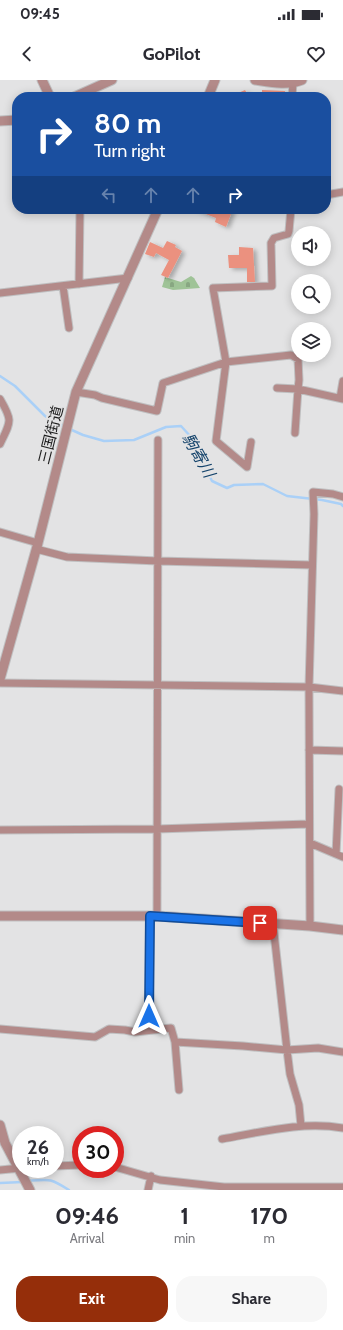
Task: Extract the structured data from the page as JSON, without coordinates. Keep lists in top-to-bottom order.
{
  "streets": {
    "street": ["三国街道"]
  },
  "water": ["駒寄川"],
  "page": {
    "status": "09:45",
    "header": "GoPilot",
    "turn": ["80 m", "Turn right"],
    "speed": "26 km/h",
    "limit": "30",
    "eta": [
      "09:46",
      "Arrival",
      "1",
      "min",
      "170",
      "m"
    ],
    "buttons": ["Exit", "Share"]
  }
}
